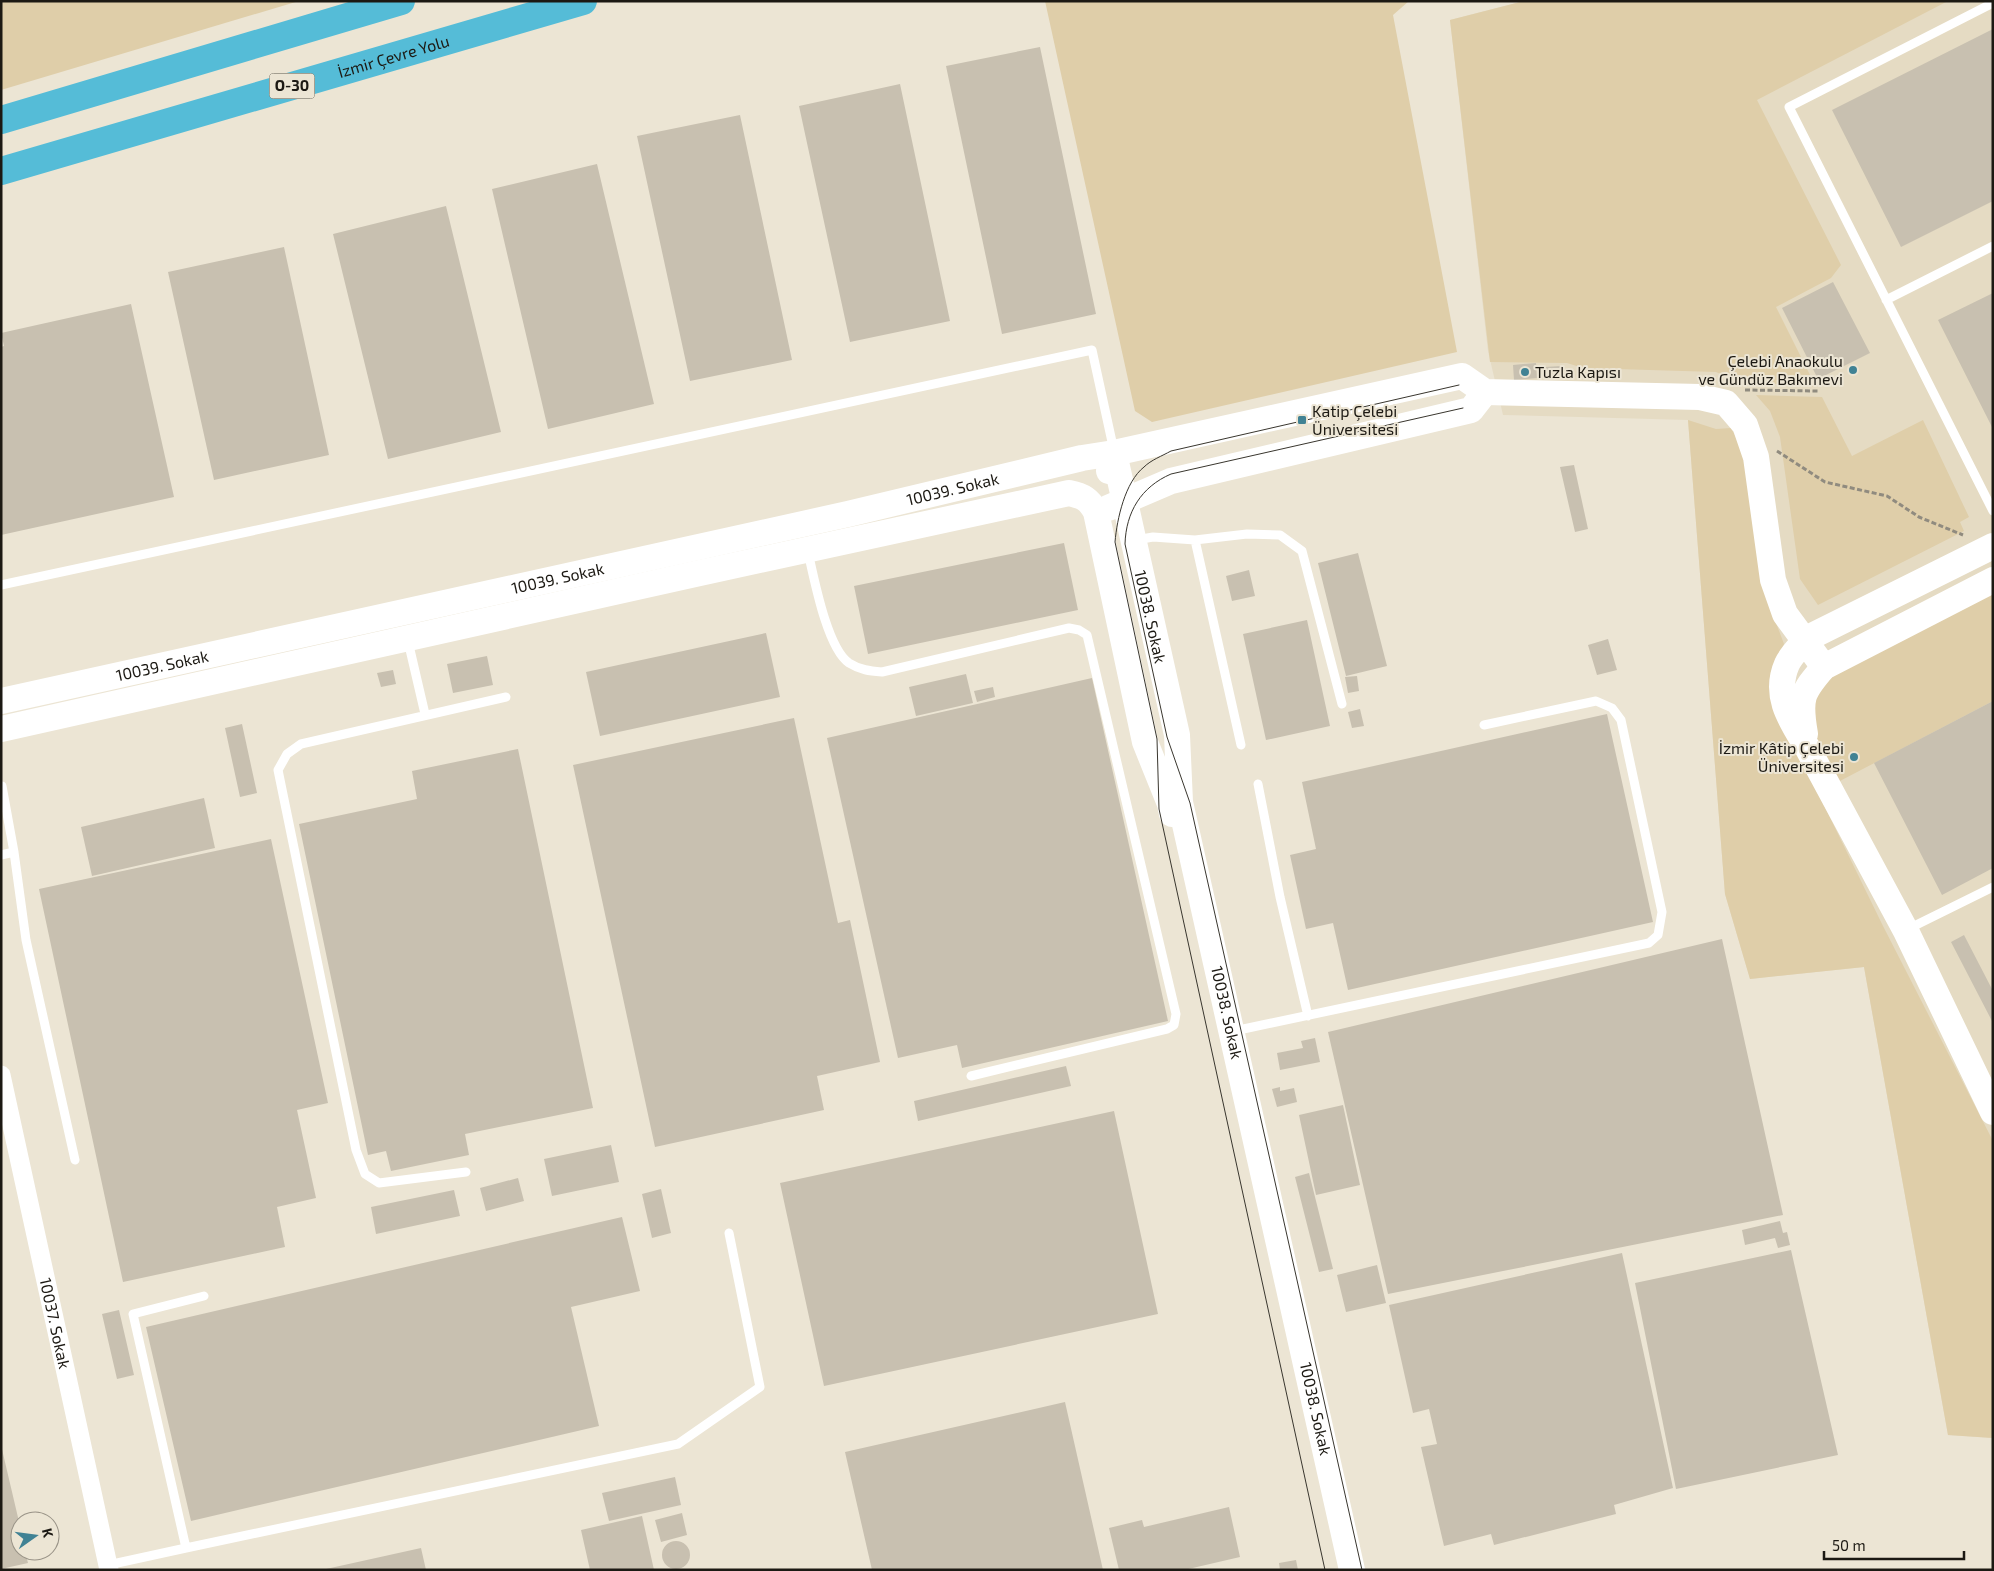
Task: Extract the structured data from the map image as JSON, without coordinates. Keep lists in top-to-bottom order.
{
  "streets": {
    "highway": ["İzmir Çevre Yolu", "O-30"],
    "street": ["10039. Sokak", "10038. Sokak", "10037. Sokak"]
  },
  "crossings": [
    ["10039. Sokak", "10038. Sokak"]
  ],
  "places": {
    "other": ["Çelebi Anaokulu ve Gündüz Bakımevi", "Tuzla Kapısı", "İzmir Kâtip Çelebi Üniversitesi"],
    "transit": ["Katip Çelebi Üniversitesi"]
  },
  "scale_bar": "50 m",
  "north": "right"
}
